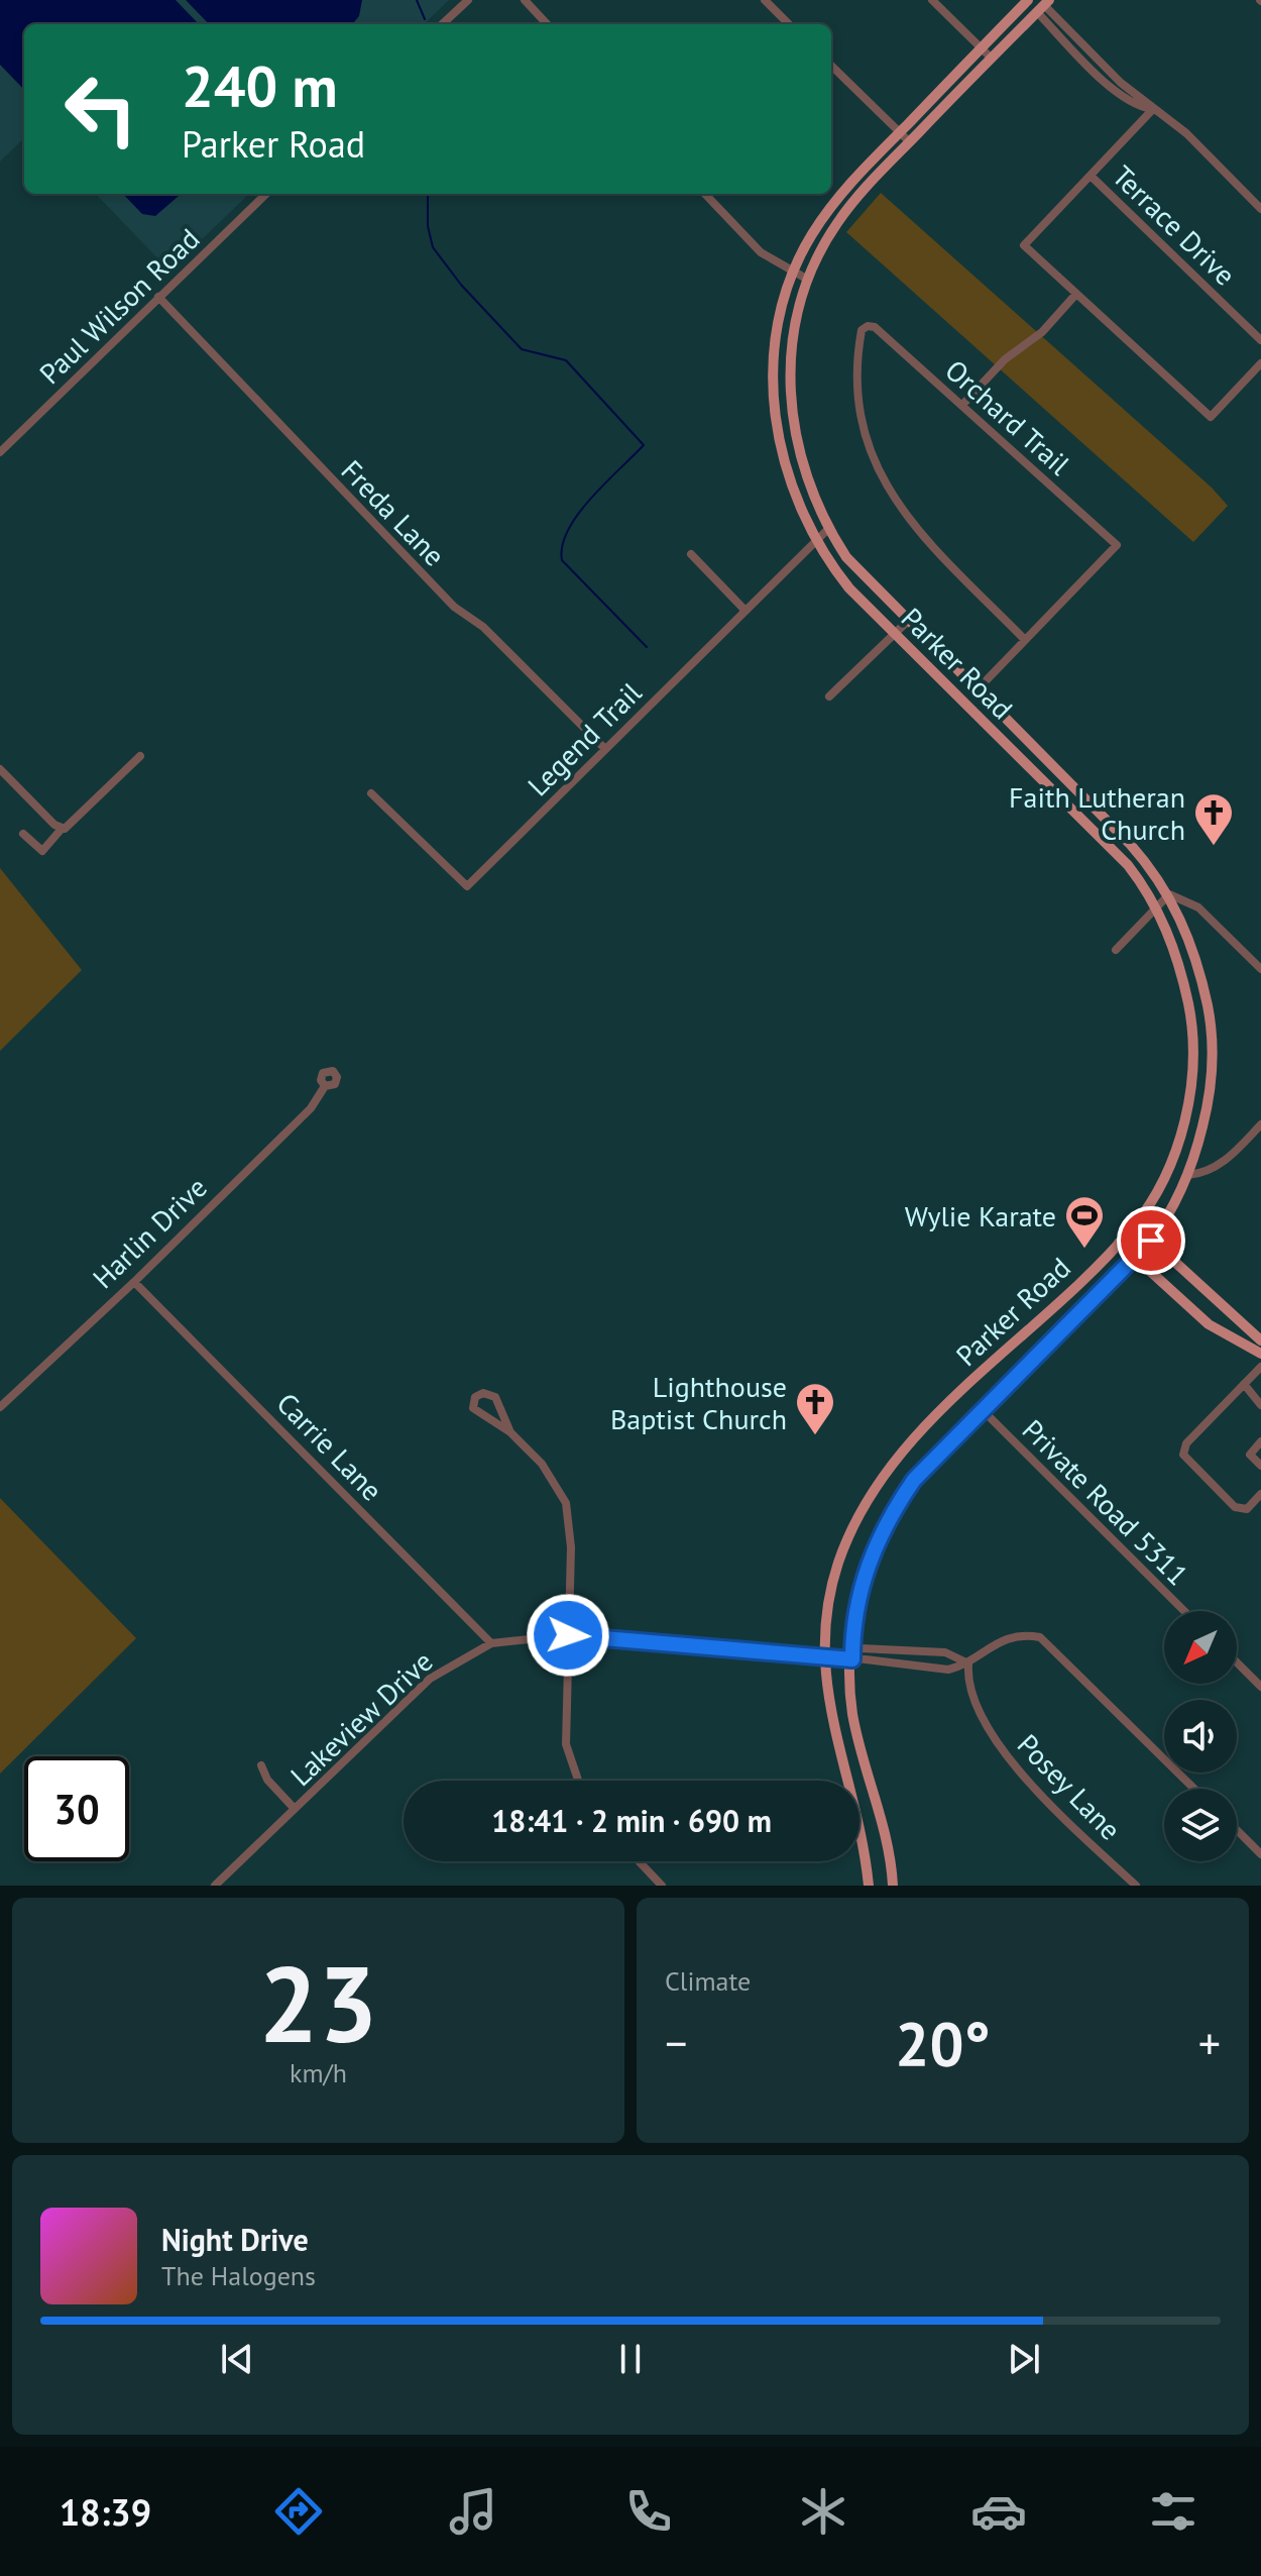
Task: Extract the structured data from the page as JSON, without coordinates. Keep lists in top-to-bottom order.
{
  "streets": {
    "main road": ["Parker Road"],
    "street": [
      "Terrace Drive",
      "Paul Wilson Road",
      "Orchard Trail",
      "Freda Lane",
      "Legend Trail",
      "Harlin Drive",
      "Carrie Lane",
      "Private Road 5311",
      "Lakeview Drive",
      "Posey Lane"
    ]
  },
  "crossings": [
    ["Paul Wilson Road", "Freda Lane"],
    ["Freda Lane", "Legend Trail"],
    ["Parker Road", "Legend Trail"],
    ["Parker Road", "Private Road 5311"],
    ["Parker Road", "Lakeview Drive"],
    ["Harlin Drive", "Carrie Lane"],
    ["Carrie Lane", "Lakeview Drive"],
    ["Lakeview Drive", "Posey Lane"]
  ],
  "places": {
    "church": ["Faith Lutheran Church", "Lighthouse Baptist Church"],
    "sports": ["Wylie Karate"]
  },
  "north": "bottom left",
  "page": {
    "turn": ["240 m", "Parker Road"],
    "limit": "30",
    "trip": "18:41 · 2 min · 690 m",
    "tile": [
      ["23", "km/h"],
      "Climate"
    ],
    "heat": ["−", "20°", "+"],
    "song": ["Night Drive", "The Halogens"],
    "tabs": "18:39"
  }
}
